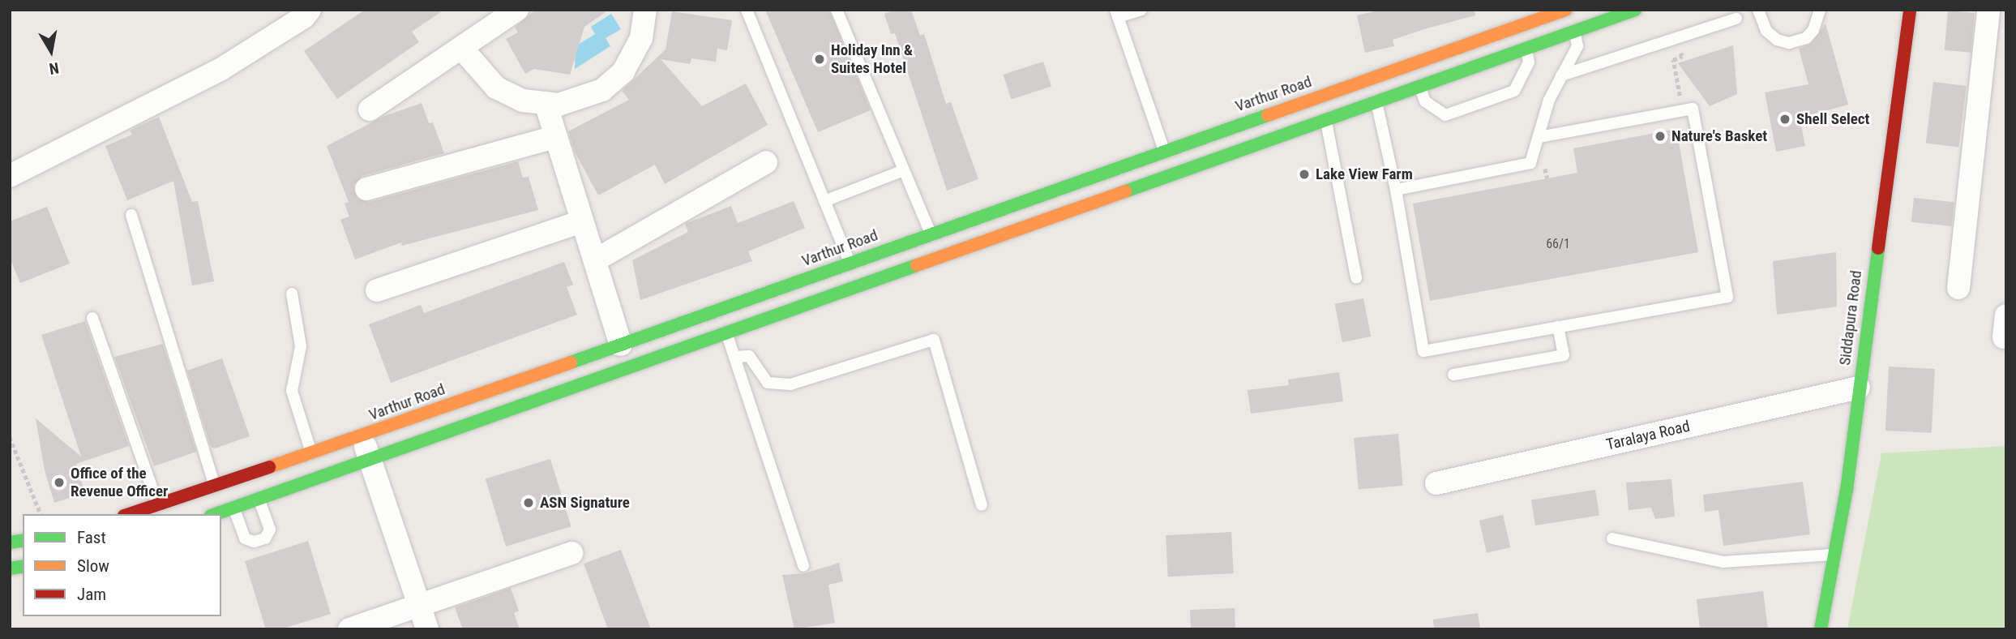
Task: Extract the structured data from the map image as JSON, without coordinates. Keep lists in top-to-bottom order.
{
  "streets": {
    "main road": ["Varthur Road", "Siddapura Road"],
    "street": ["Taralaya Road"]
  },
  "crossings": [
    ["Siddapura Road", "Taralaya Road"]
  ],
  "places": [
    "Holiday Inn & Suites Hotel",
    "Shell Select",
    "Nature's Basket",
    "Lake View Farm",
    "Office of the Revenue Officer",
    "ASN Signature"
  ],
  "house_numbers": ["66/1"],
  "legend": ["Fast", "Slow", "Jam"],
  "north": "bottom"
}
